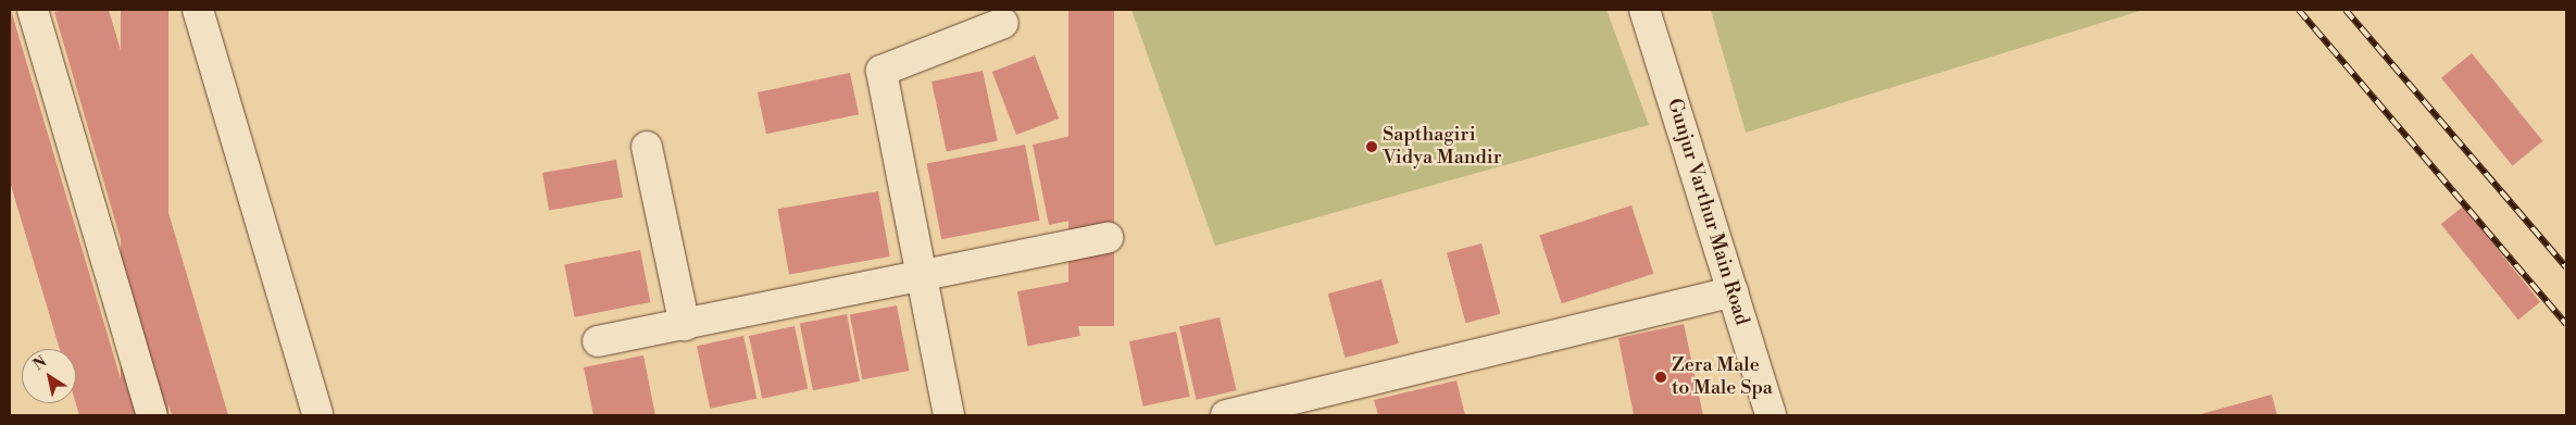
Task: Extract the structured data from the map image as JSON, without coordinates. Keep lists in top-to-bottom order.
{
  "streets": {
    "street": ["Gunjur Varthur Main Road"]
  },
  "places": ["Sapthagiri Vidya Mandir", "Zera Male to Male Spa"],
  "north": "top left"
}
